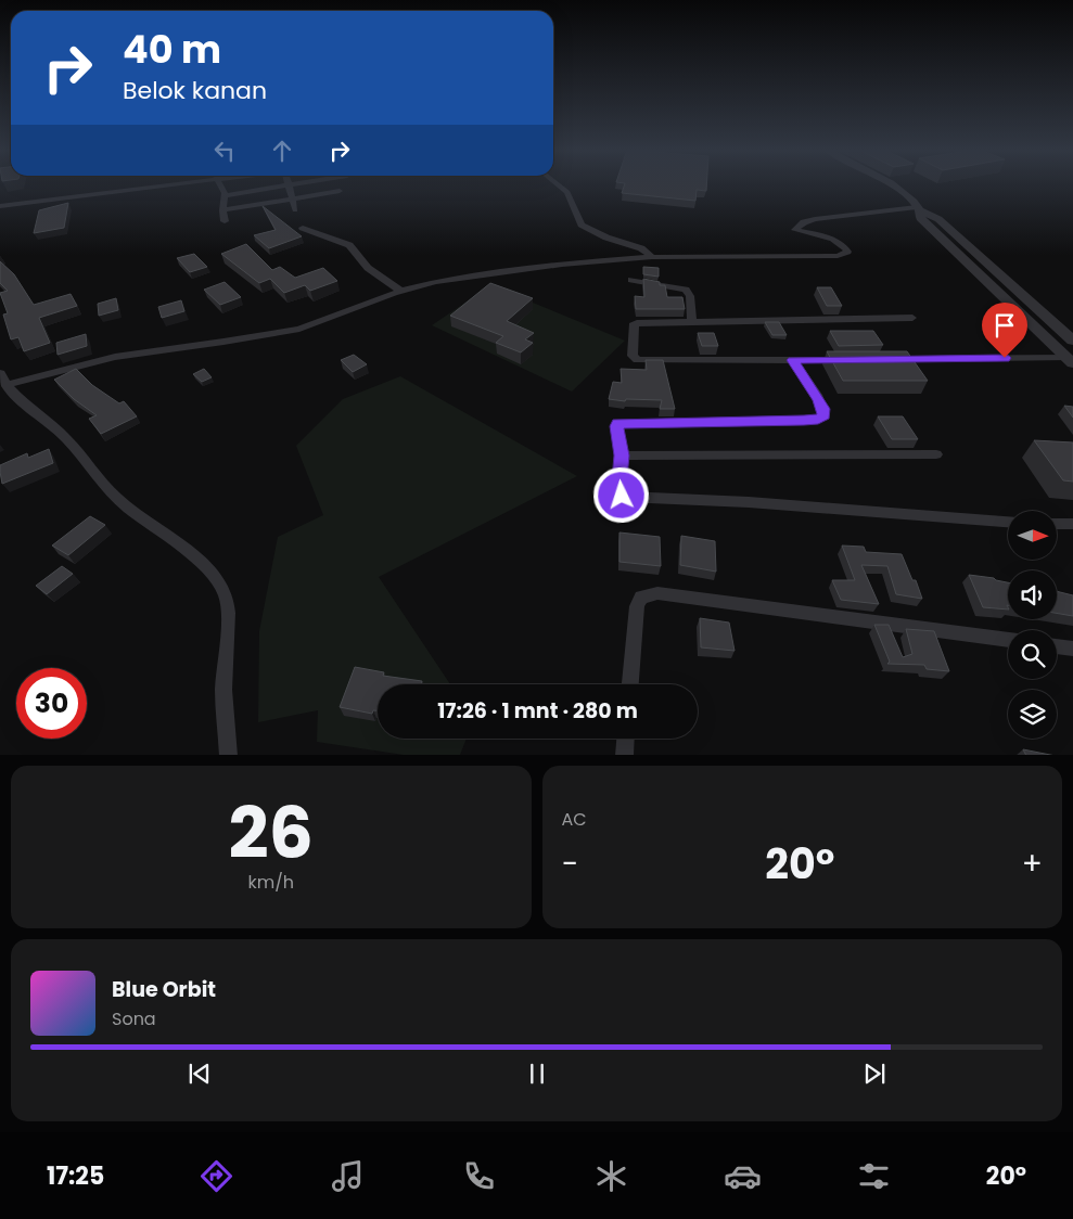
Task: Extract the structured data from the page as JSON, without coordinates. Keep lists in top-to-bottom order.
{
  "north": "right",
  "page": {
    "turn": ["40 m", "Belok kanan"],
    "limit": "30",
    "trip": "17:26 · 1 mnt · 280 m",
    "tile": [
      ["26", "km/h"],
      "AC"
    ],
    "heat": ["−", "20°", "+"],
    "song": ["Blue Orbit", "Sona"],
    "tabs": ["17:25", "20°"]
  }
}
